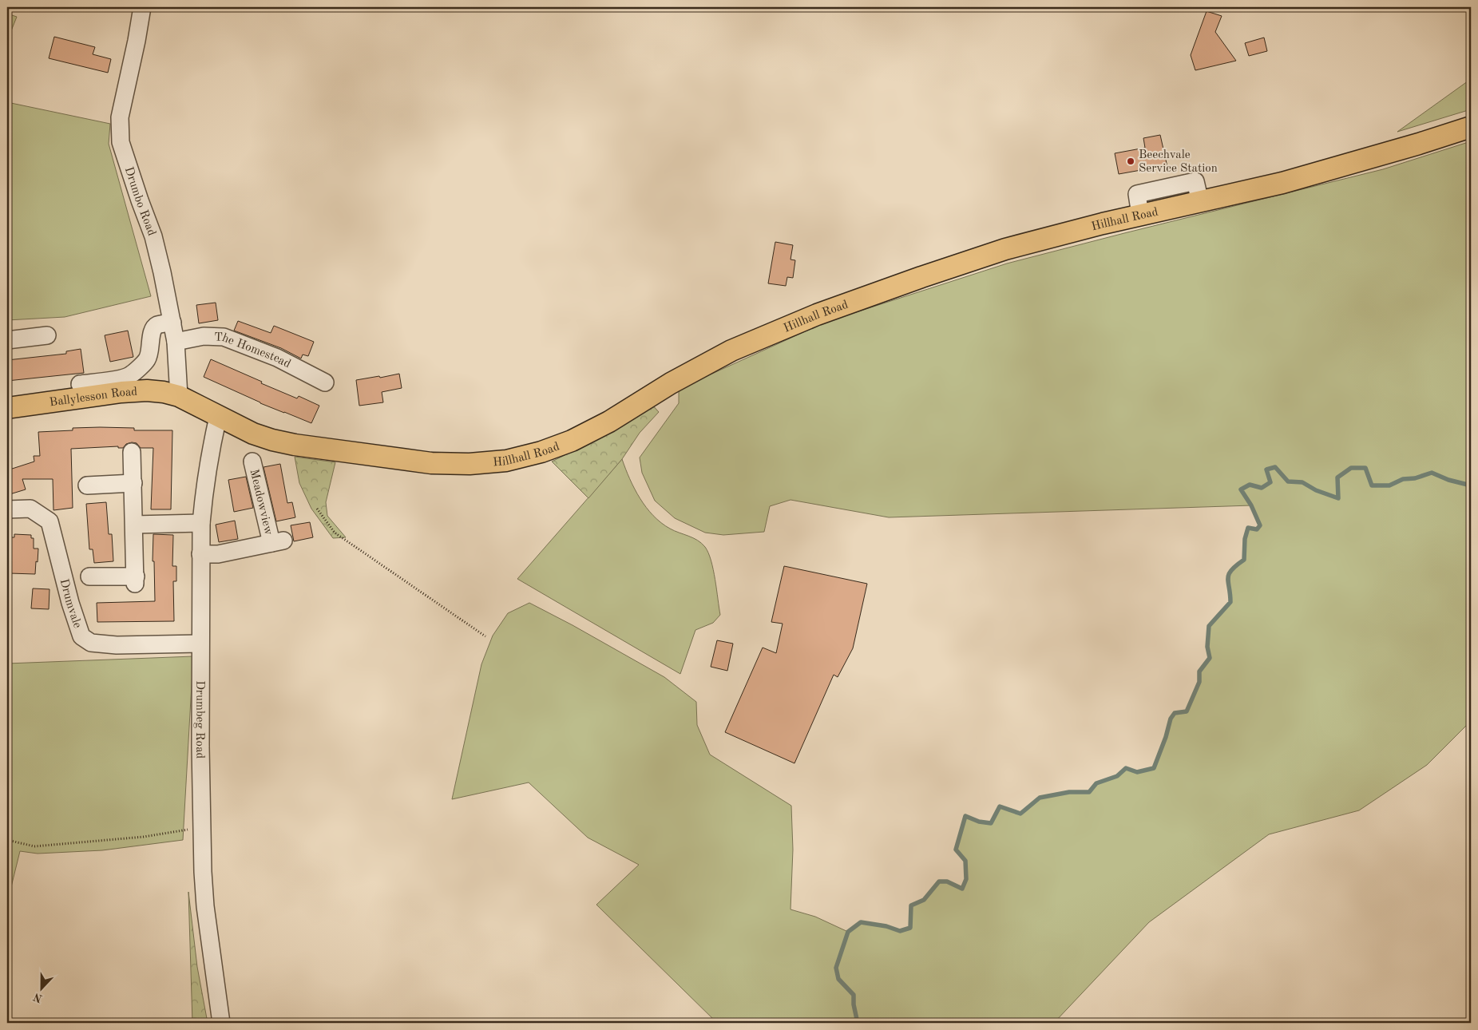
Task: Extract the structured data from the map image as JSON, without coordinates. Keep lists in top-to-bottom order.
{
  "streets": {
    "main road": ["Hillhall Road", "Ballylesson Road"],
    "street": [
      "Drumbo Road",
      "The Homestead",
      "Meadowview",
      "Drumvale",
      "Drumbeg Road"
    ]
  },
  "crossings": [
    ["Drumbo Road", "Hillhall Road"],
    ["Drumbo Road", "The Homestead"],
    ["Drumbo Road", "Ballylesson Road"],
    ["Hillhall Road", "Ballylesson Road"],
    ["Hillhall Road", "Drumbeg Road"],
    ["Meadowview", "Drumbeg Road"],
    ["Drumvale", "Drumbeg Road"]
  ],
  "places": ["Beechvale Service Station"],
  "north": "bottom"
}
